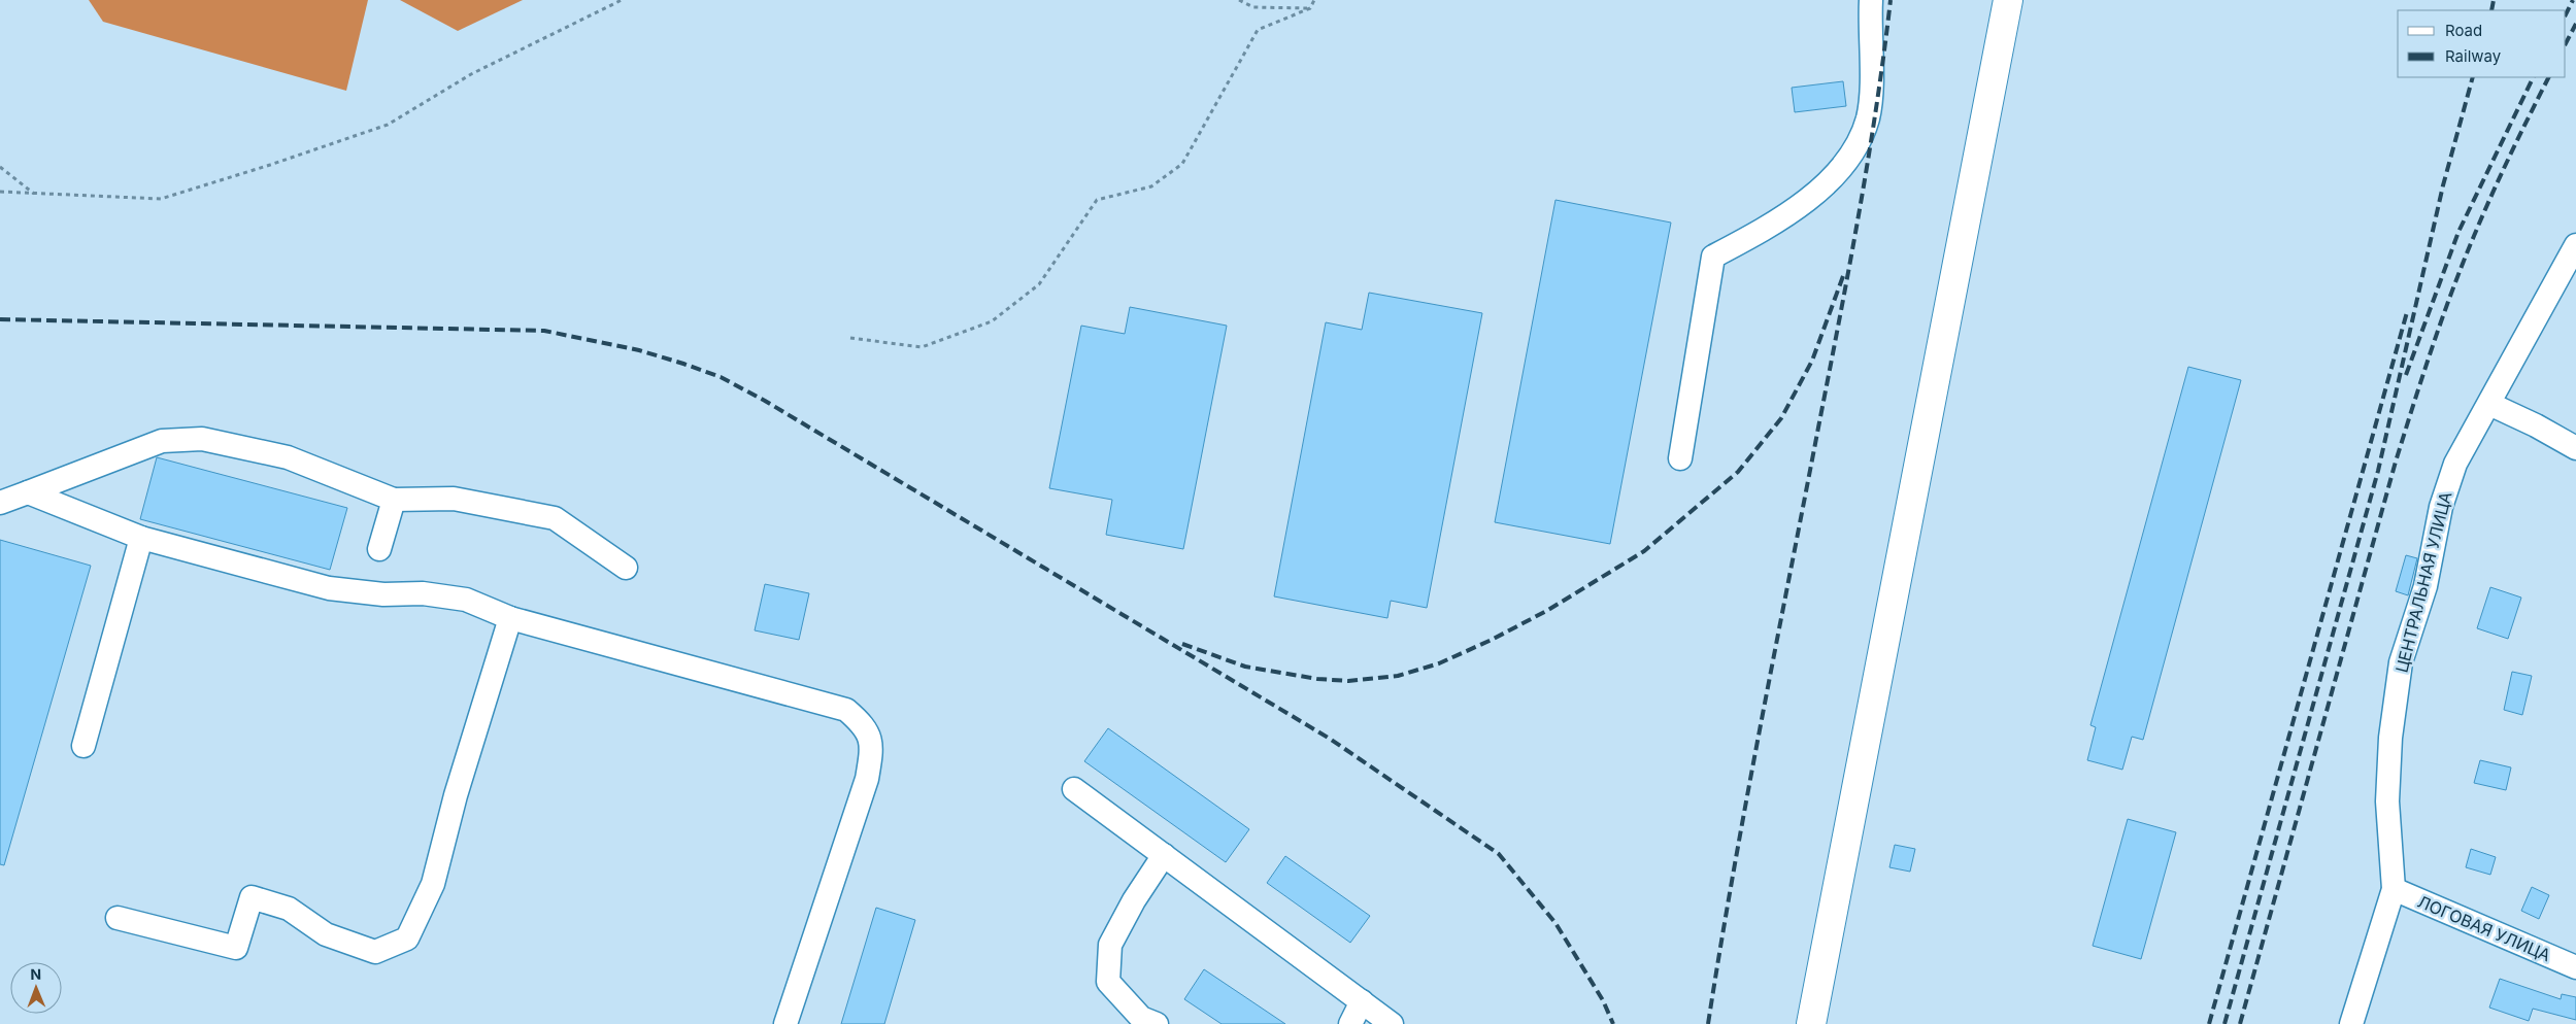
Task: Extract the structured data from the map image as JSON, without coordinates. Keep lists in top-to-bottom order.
{
  "streets": {
    "street": ["ЦЕНТРАЛЬНАЯ УЛИЦА", "ЛОГОВАЯ УЛИЦА"]
  },
  "crossings": [
    ["ЦЕНТРАЛЬНАЯ УЛИЦА", "ЛОГОВАЯ УЛИЦА"]
  ],
  "legend": ["Road", "Railway"],
  "north": "top"
}
